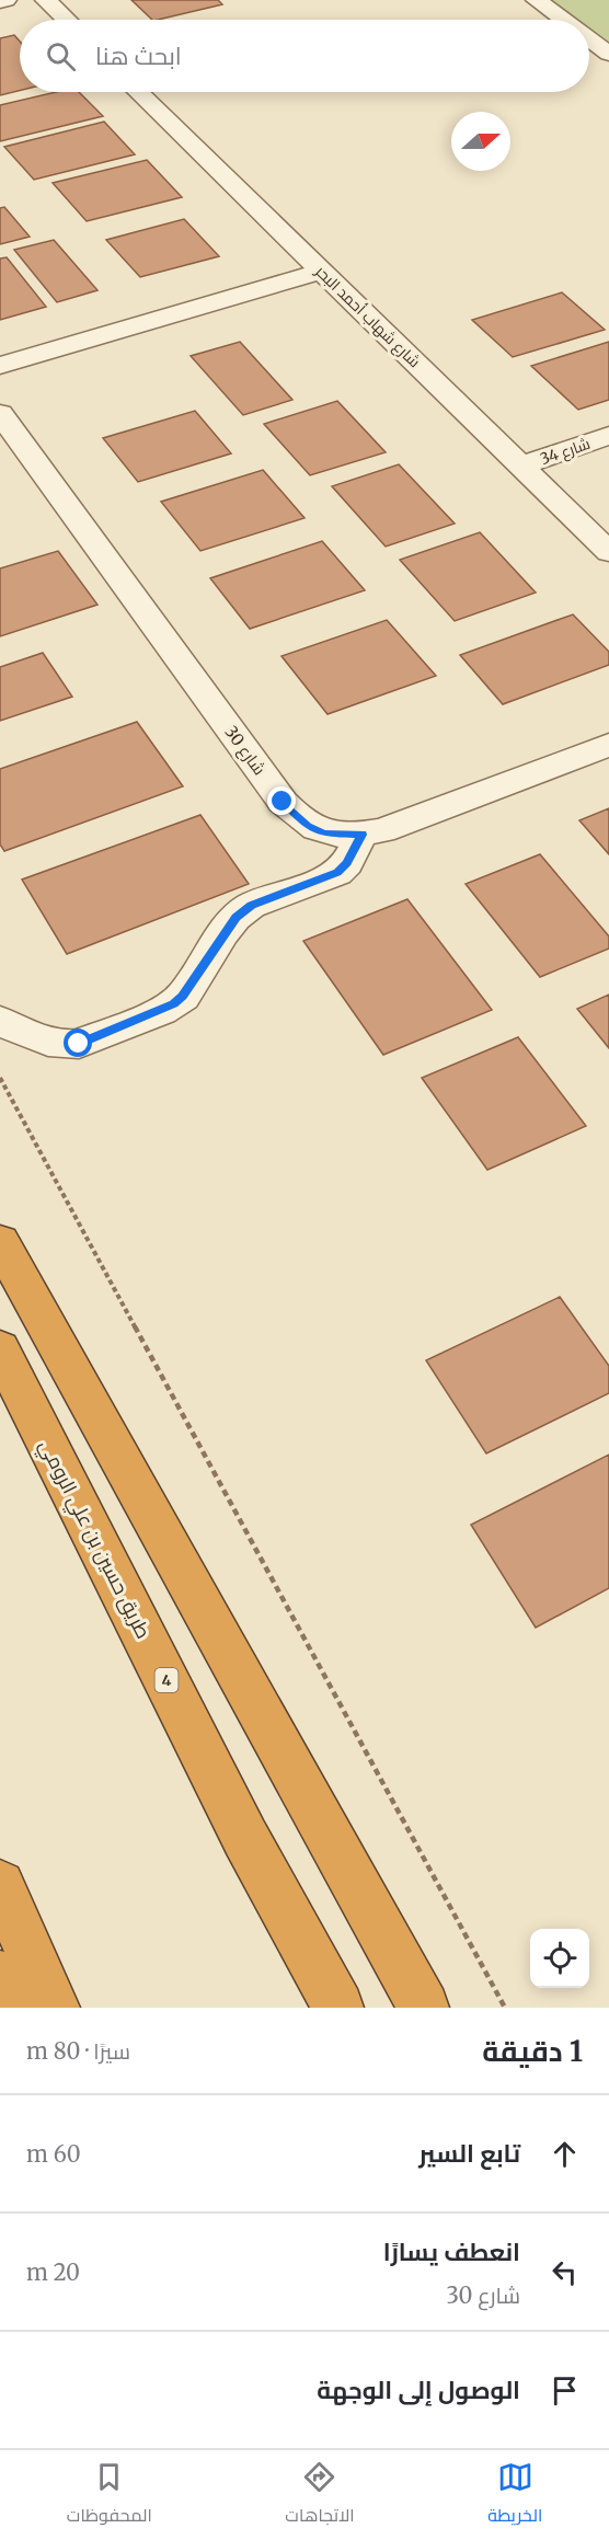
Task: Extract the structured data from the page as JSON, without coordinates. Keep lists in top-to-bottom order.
{
  "streets": {
    "highway": ["طريق حسين بن علي الرومي", "4"],
    "street": ["شارع شهاب أحمد البحر", "شارع 34", "شارع 30"]
  },
  "crossings": [
    ["شارع شهاب أحمد البحر", "شارع 34"]
  ],
  "north": "right",
  "page": {
    "search": "ابحث هنا",
    "heading": ["1 دقيقة", "سيرًا · 80 m"],
    "list": [
      ["تابع السير", "60 m"],
      ["انعطف يسارًا", "شارع 30", "20 m"],
      "الوصول إلى الوجهة"
    ],
    "nav": ["الخريطة", "الاتجاهات", "المحفوظات"]
  }
}
